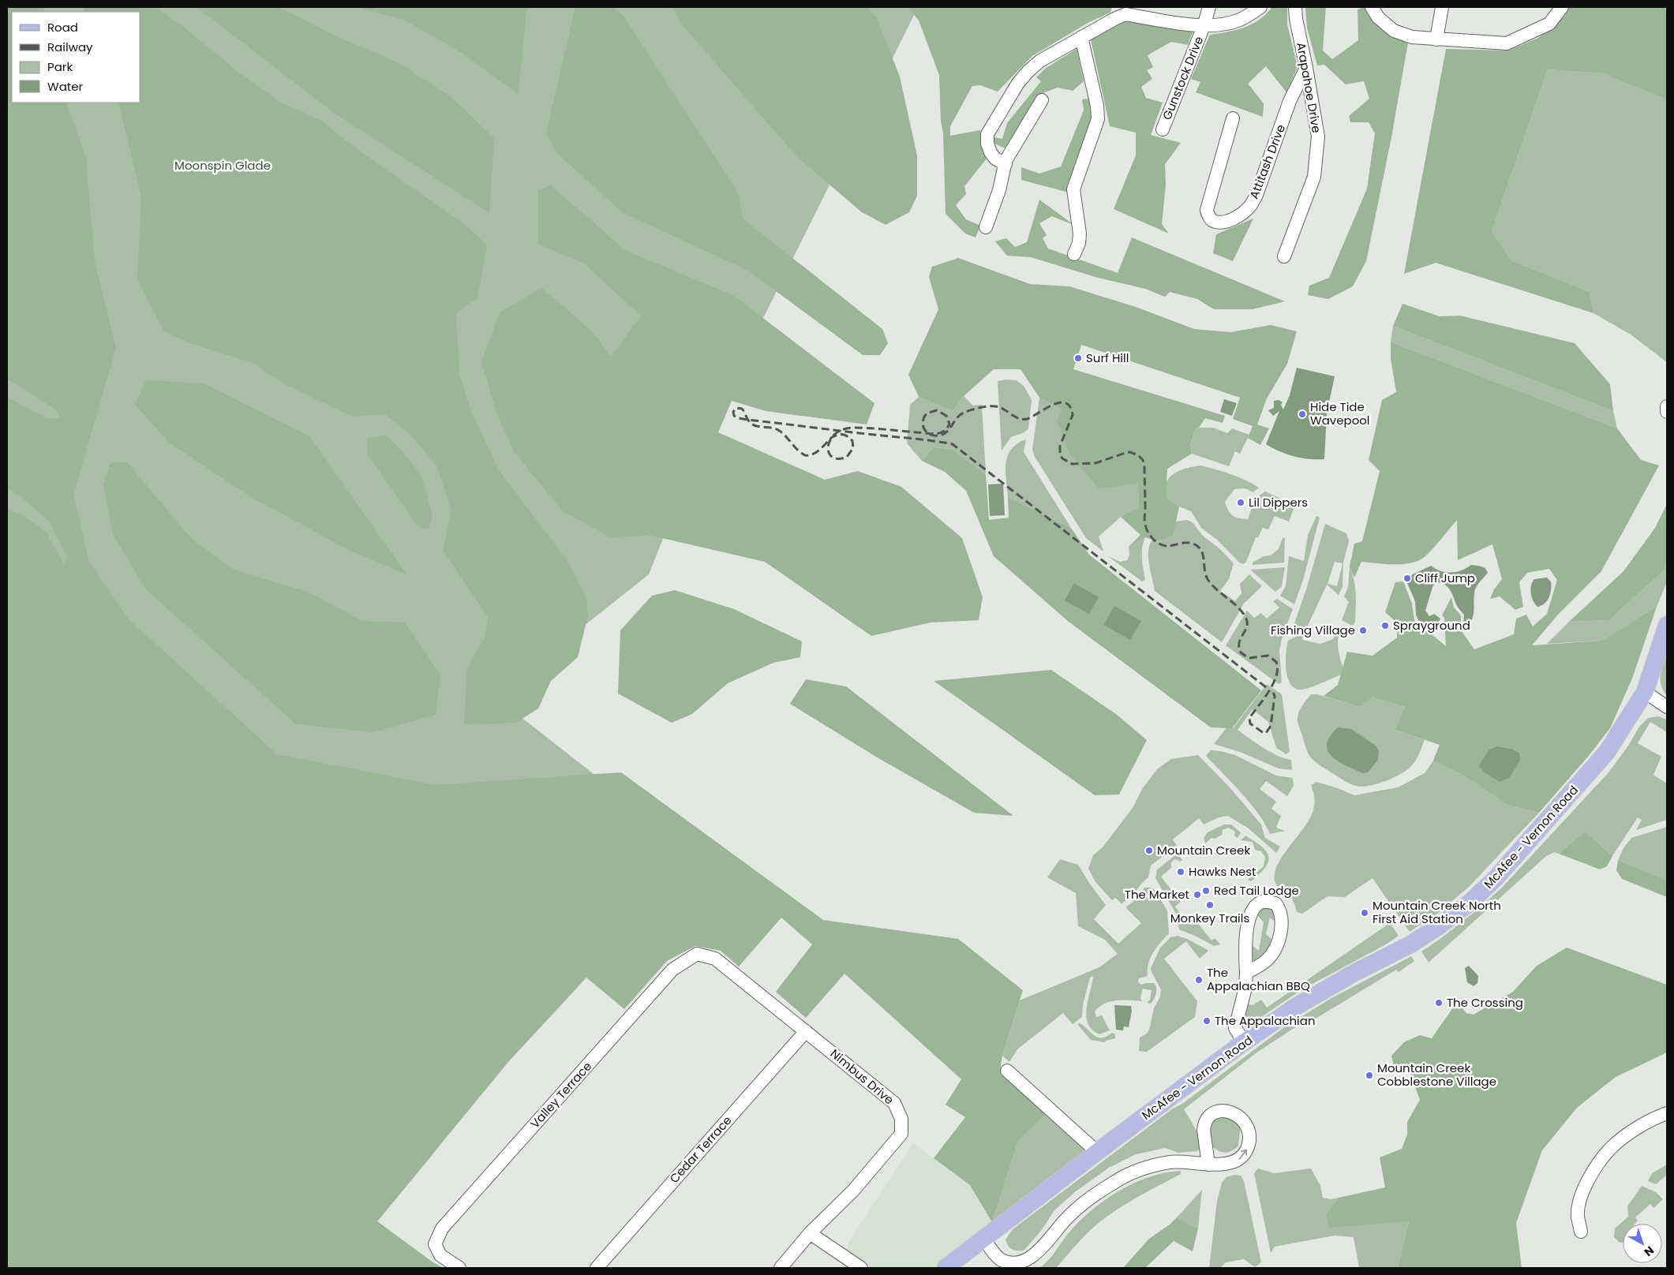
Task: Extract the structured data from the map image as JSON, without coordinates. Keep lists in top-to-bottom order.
{
  "streets": {
    "main road": ["McAfee - Vernon Road"],
    "street": [
      "Gunstock Drive",
      "Arapahoe Drive",
      "Attitash Drive",
      "Nimbus Drive",
      "Valley Terrace",
      "Cedar Terrace"
    ]
  },
  "crossings": [
    ["Arapahoe Drive", "Attitash Drive"],
    ["Nimbus Drive", "Valley Terrace"],
    ["Nimbus Drive", "Cedar Terrace"]
  ],
  "parks": ["Moonspin Glade"],
  "places": [
    "Surf Hill",
    "Hide Tide Wavepool",
    "Lil Dippers",
    "Cliff Jump",
    "Sprayground",
    "Fishing Village",
    "Mountain Creek",
    "Hawks Nest",
    "Red Tail Lodge",
    "The Market",
    "Monkey Trails",
    "Mountain Creek North First Aid Station",
    "The Appalachian BBQ",
    "The Crossing",
    "The Appalachian",
    "Mountain Creek Cobblestone Village"
  ],
  "legend": [
    "Road",
    "Railway",
    "Park",
    "Water"
  ],
  "north": "bottom right"
}
